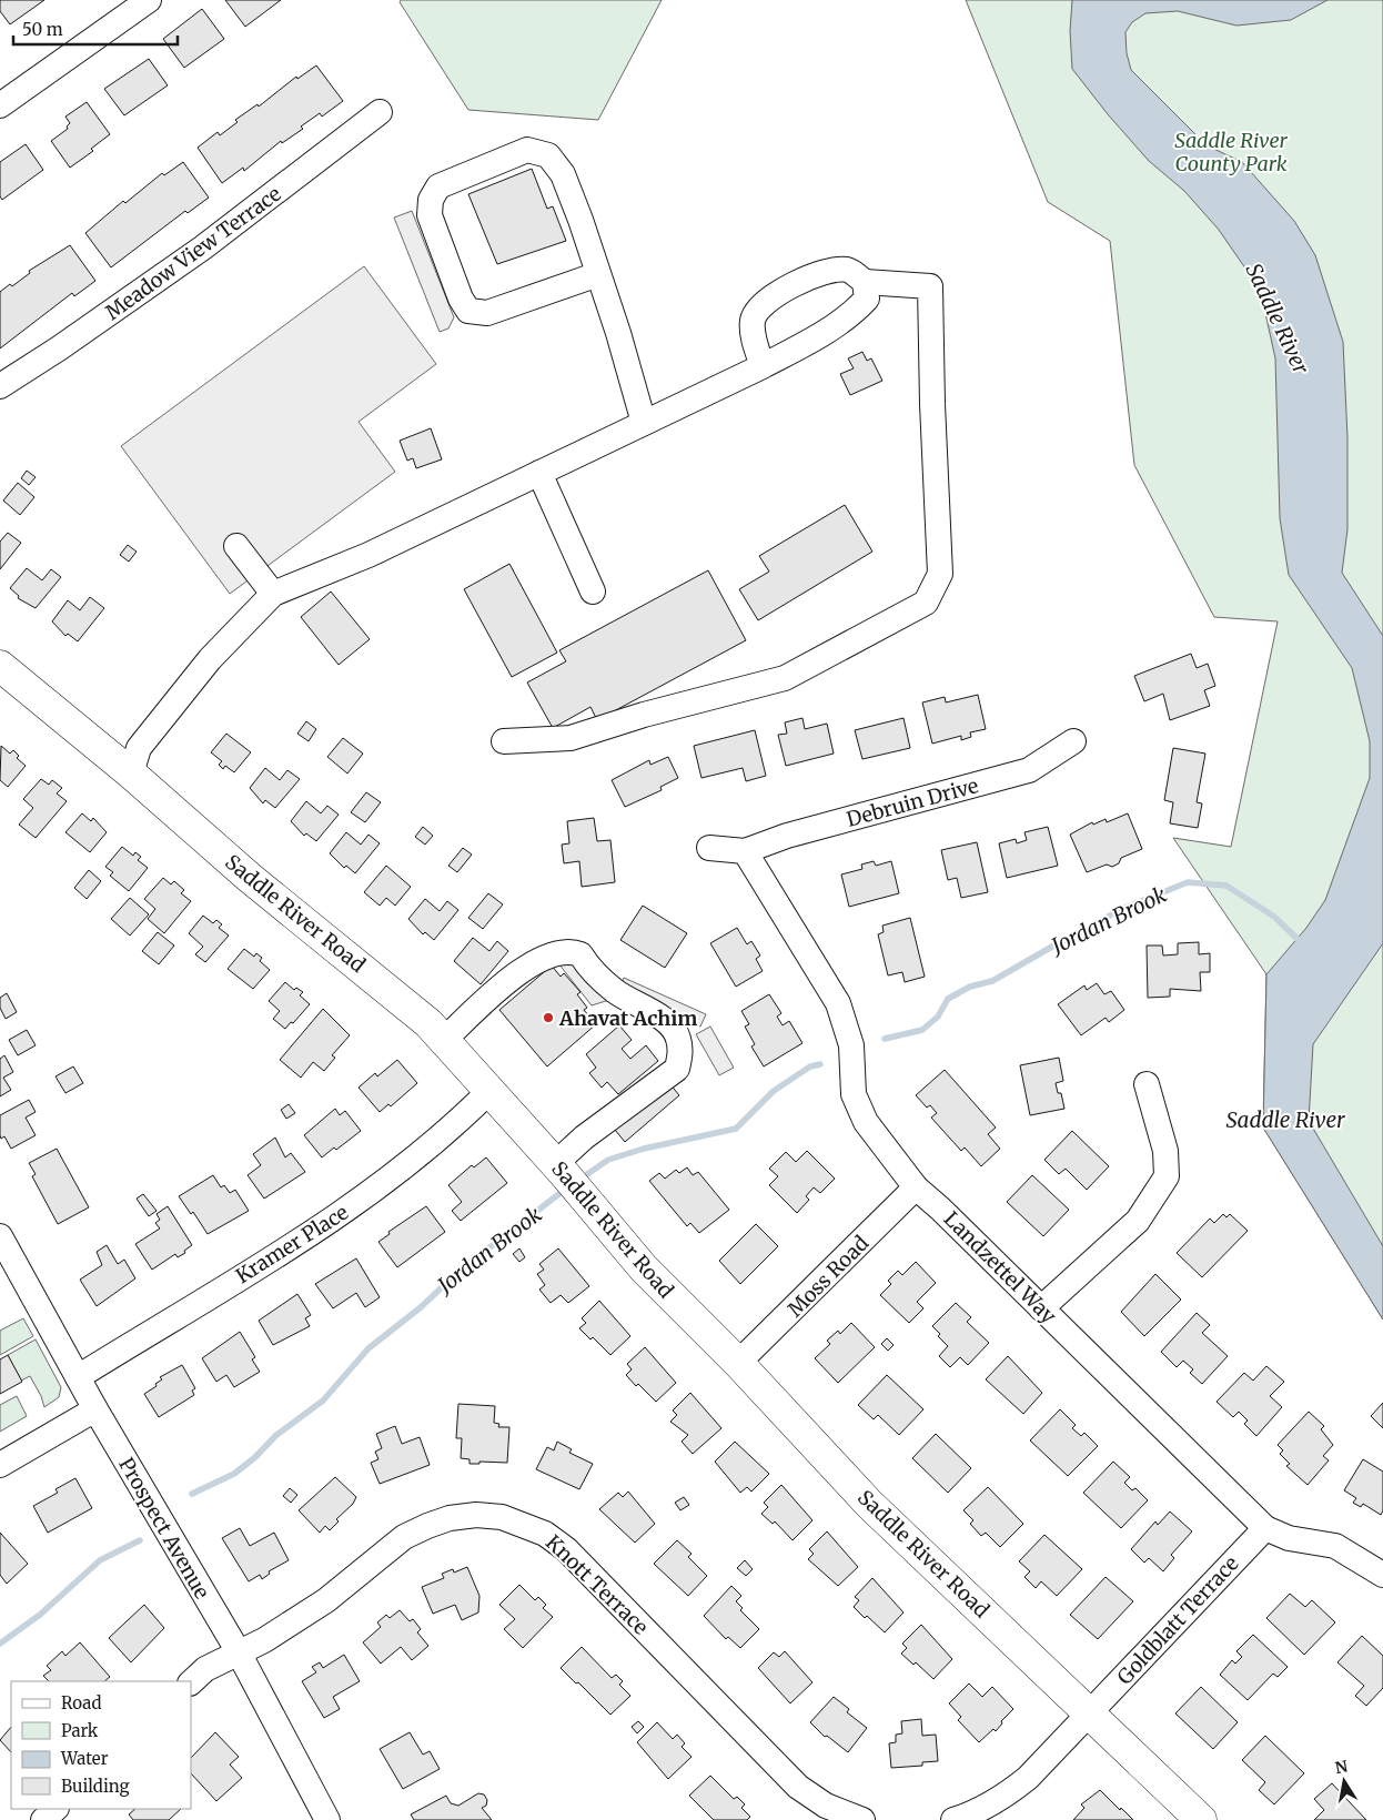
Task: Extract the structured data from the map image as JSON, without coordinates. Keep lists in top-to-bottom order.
{
  "streets": {
    "main road": ["Saddle River Road"],
    "street": [
      "Meadow View Terrace",
      "Debruin Drive",
      "Kramer Place",
      "Landzettel Way",
      "Moss Road",
      "Prospect Avenue",
      "Knott Terrace",
      "Goldblatt Terrace"
    ]
  },
  "crossings": [
    ["Debruin Drive", "Landzettel Way"],
    ["Saddle River Road", "Kramer Place"],
    ["Saddle River Road", "Moss Road"],
    ["Saddle River Road", "Goldblatt Terrace"],
    ["Kramer Place", "Prospect Avenue"],
    ["Landzettel Way", "Moss Road"],
    ["Landzettel Way", "Goldblatt Terrace"],
    ["Prospect Avenue", "Knott Terrace"]
  ],
  "water": ["Saddle River", "Jordan Brook"],
  "parks": ["Saddle River County Park"],
  "places": ["Ahavat Achim"],
  "legend": [
    "Road",
    "Park",
    "Water",
    "Building"
  ],
  "scale_bar": "50 m",
  "north": "top"
}
